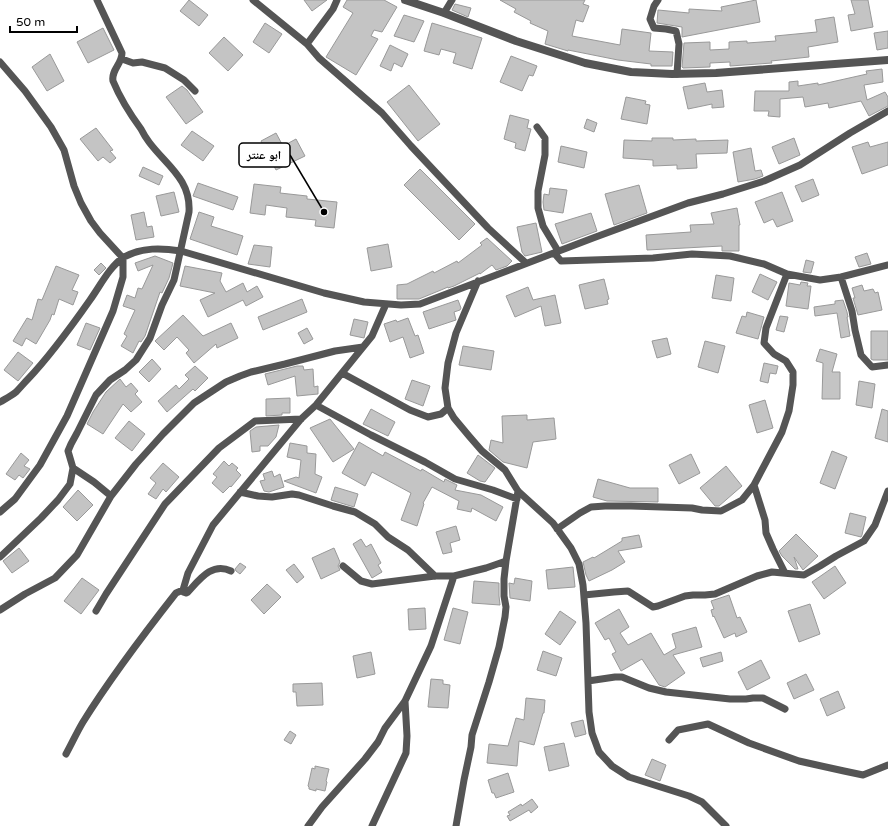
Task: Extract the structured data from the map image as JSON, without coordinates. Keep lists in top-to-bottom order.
{
  "places": ["ابو عنتر"],
  "scale_bar": "50 m"
}
